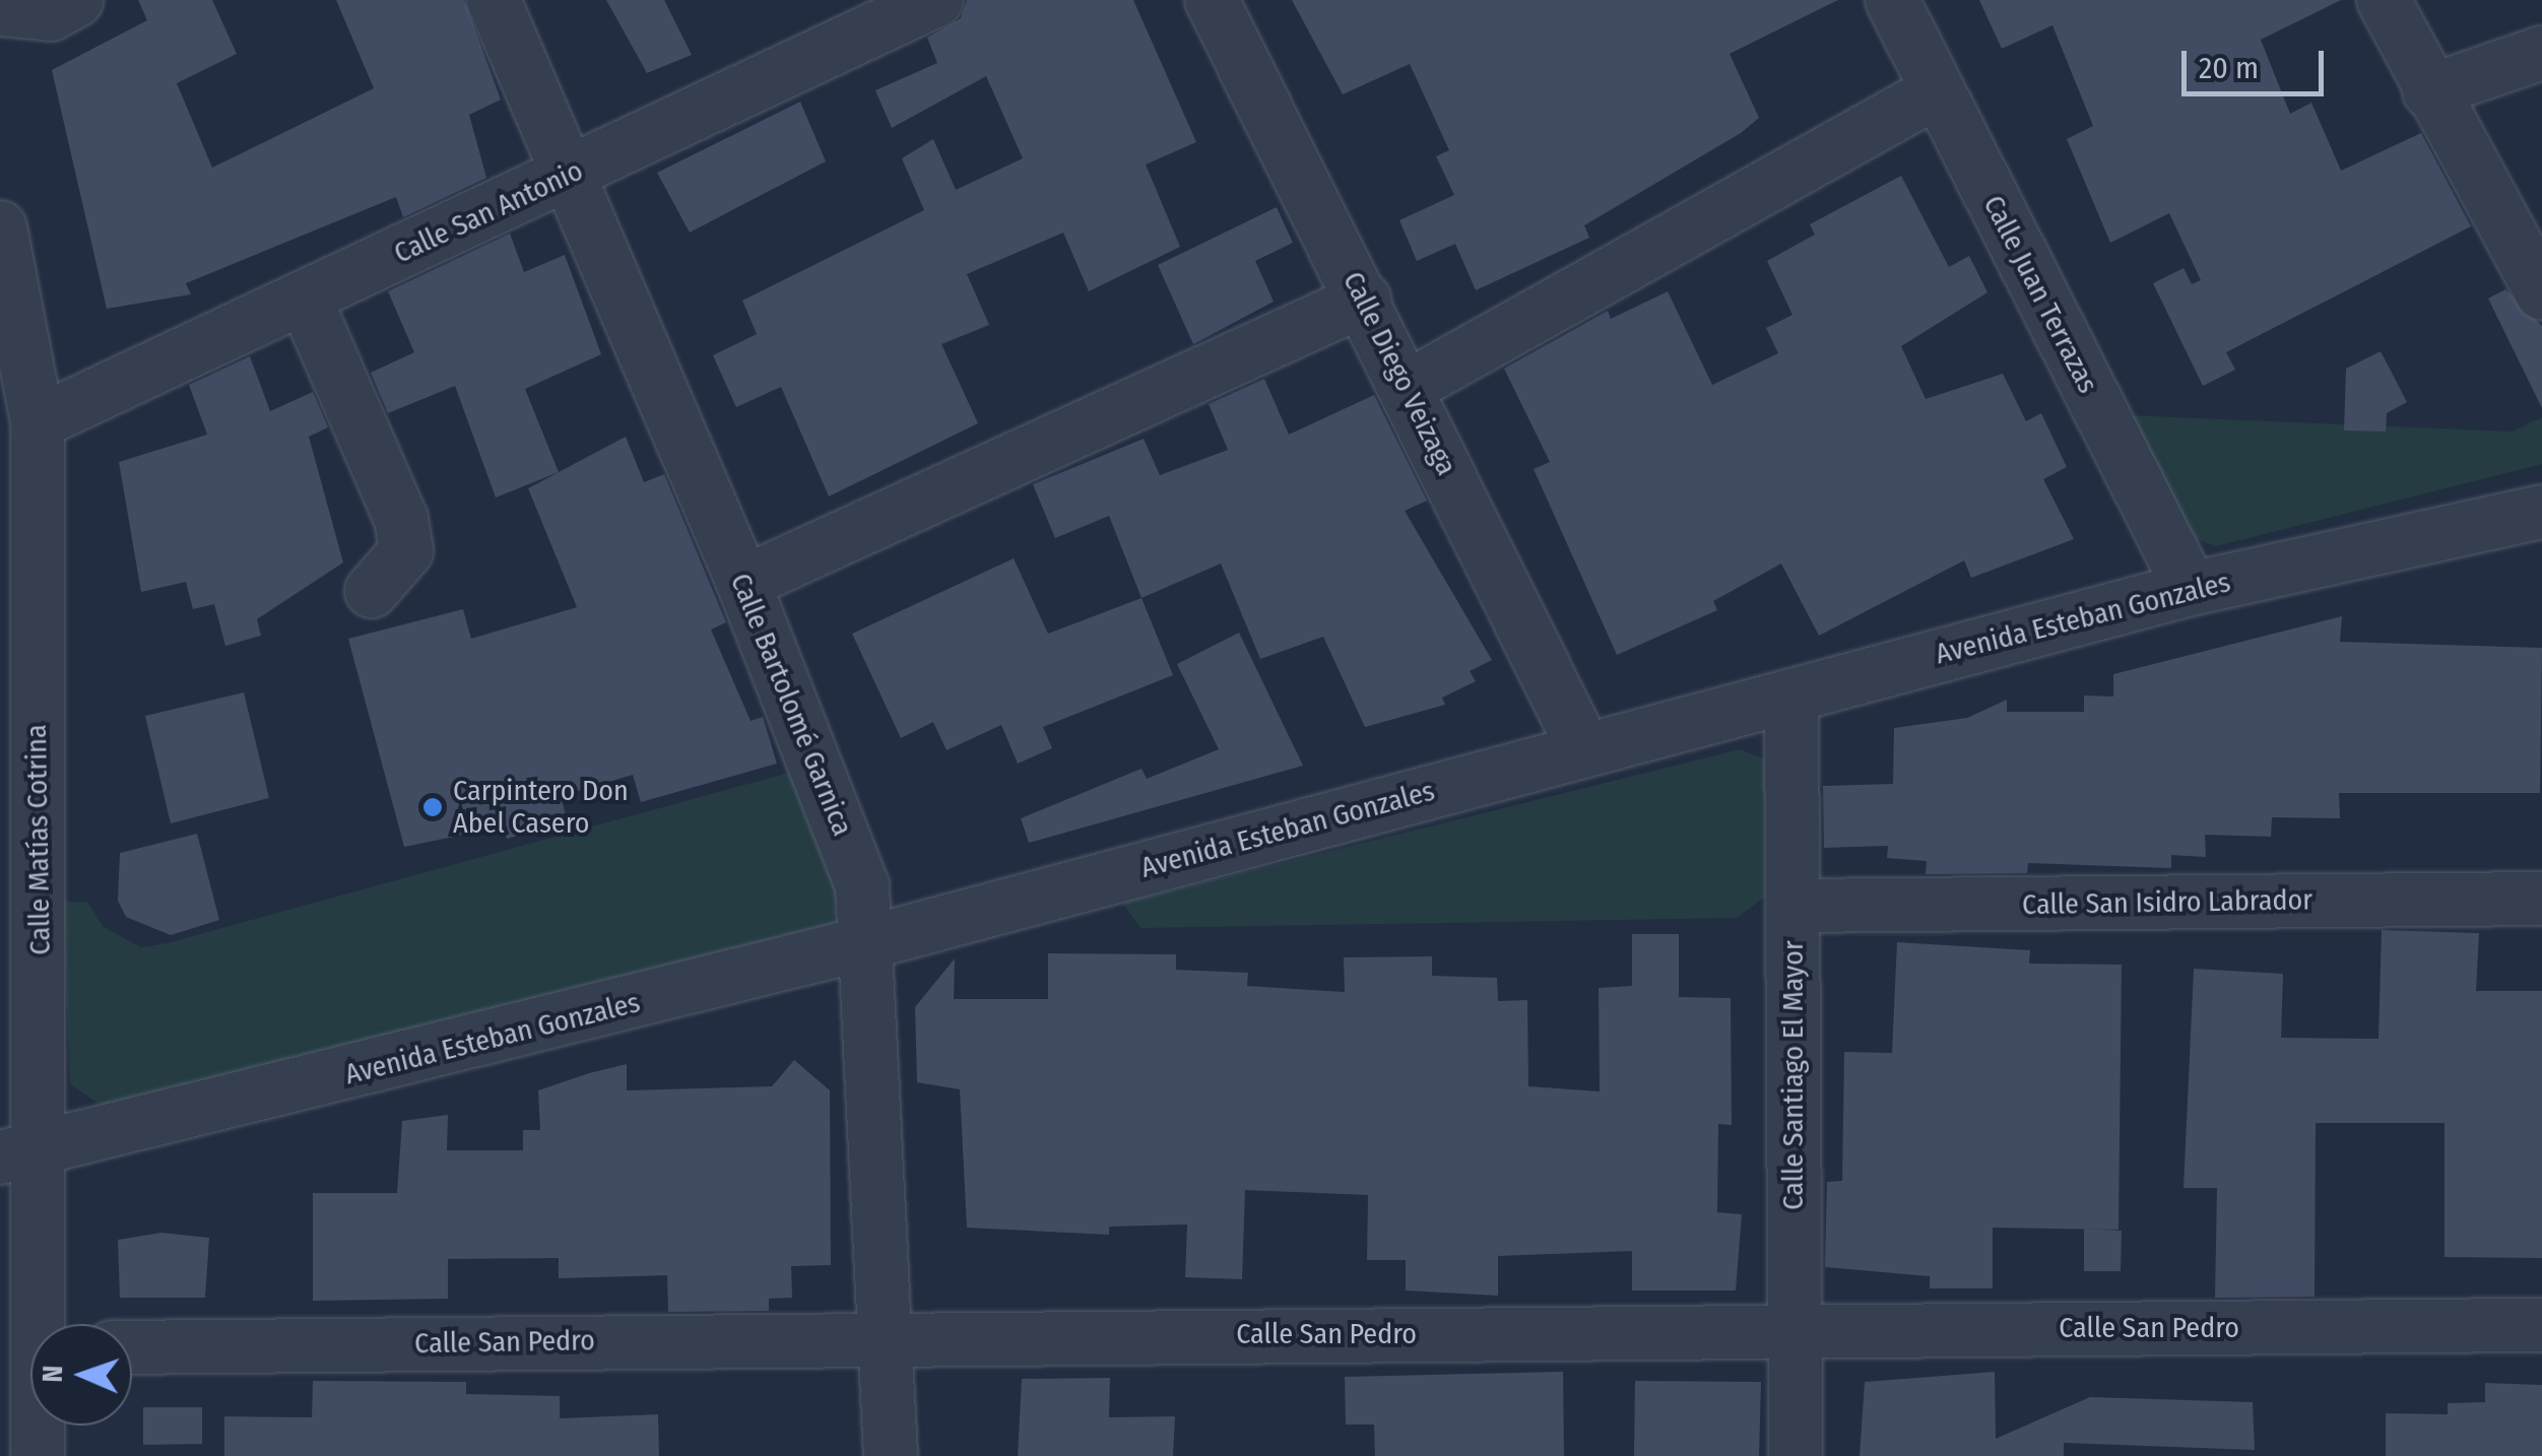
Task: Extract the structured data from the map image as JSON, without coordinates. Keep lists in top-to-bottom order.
{
  "streets": {
    "street": [
      "Calle San Antonio",
      "Calle Juan Terrazas",
      "Calle Diego Veizaga",
      "Avenida Esteban Gonzales",
      "Calle Bartolomé Garnica",
      "Calle Matías Cotrina",
      "Calle San Isidro Labrador",
      "Calle Santiago El Mayor",
      "Calle San Pedro"
    ]
  },
  "crossings": [
    ["Calle San Antonio", "Calle Bartolomé Garnica"],
    ["Calle San Antonio", "Calle Matías Cotrina"],
    ["Calle Juan Terrazas", "Avenida Esteban Gonzales"],
    ["Calle Diego Veizaga", "Avenida Esteban Gonzales"],
    ["Avenida Esteban Gonzales", "Calle Bartolomé Garnica"],
    ["Avenida Esteban Gonzales", "Calle Matías Cotrina"],
    ["Avenida Esteban Gonzales", "Calle Santiago El Mayor"],
    ["Calle Bartolomé Garnica", "Calle San Pedro"],
    ["Calle San Isidro Labrador", "Calle Santiago El Mayor"],
    ["Calle Santiago El Mayor", "Calle San Pedro"]
  ],
  "places": ["Carpintero Don Abel Casero"],
  "scale_bar": "20 m",
  "north": "left"
}
